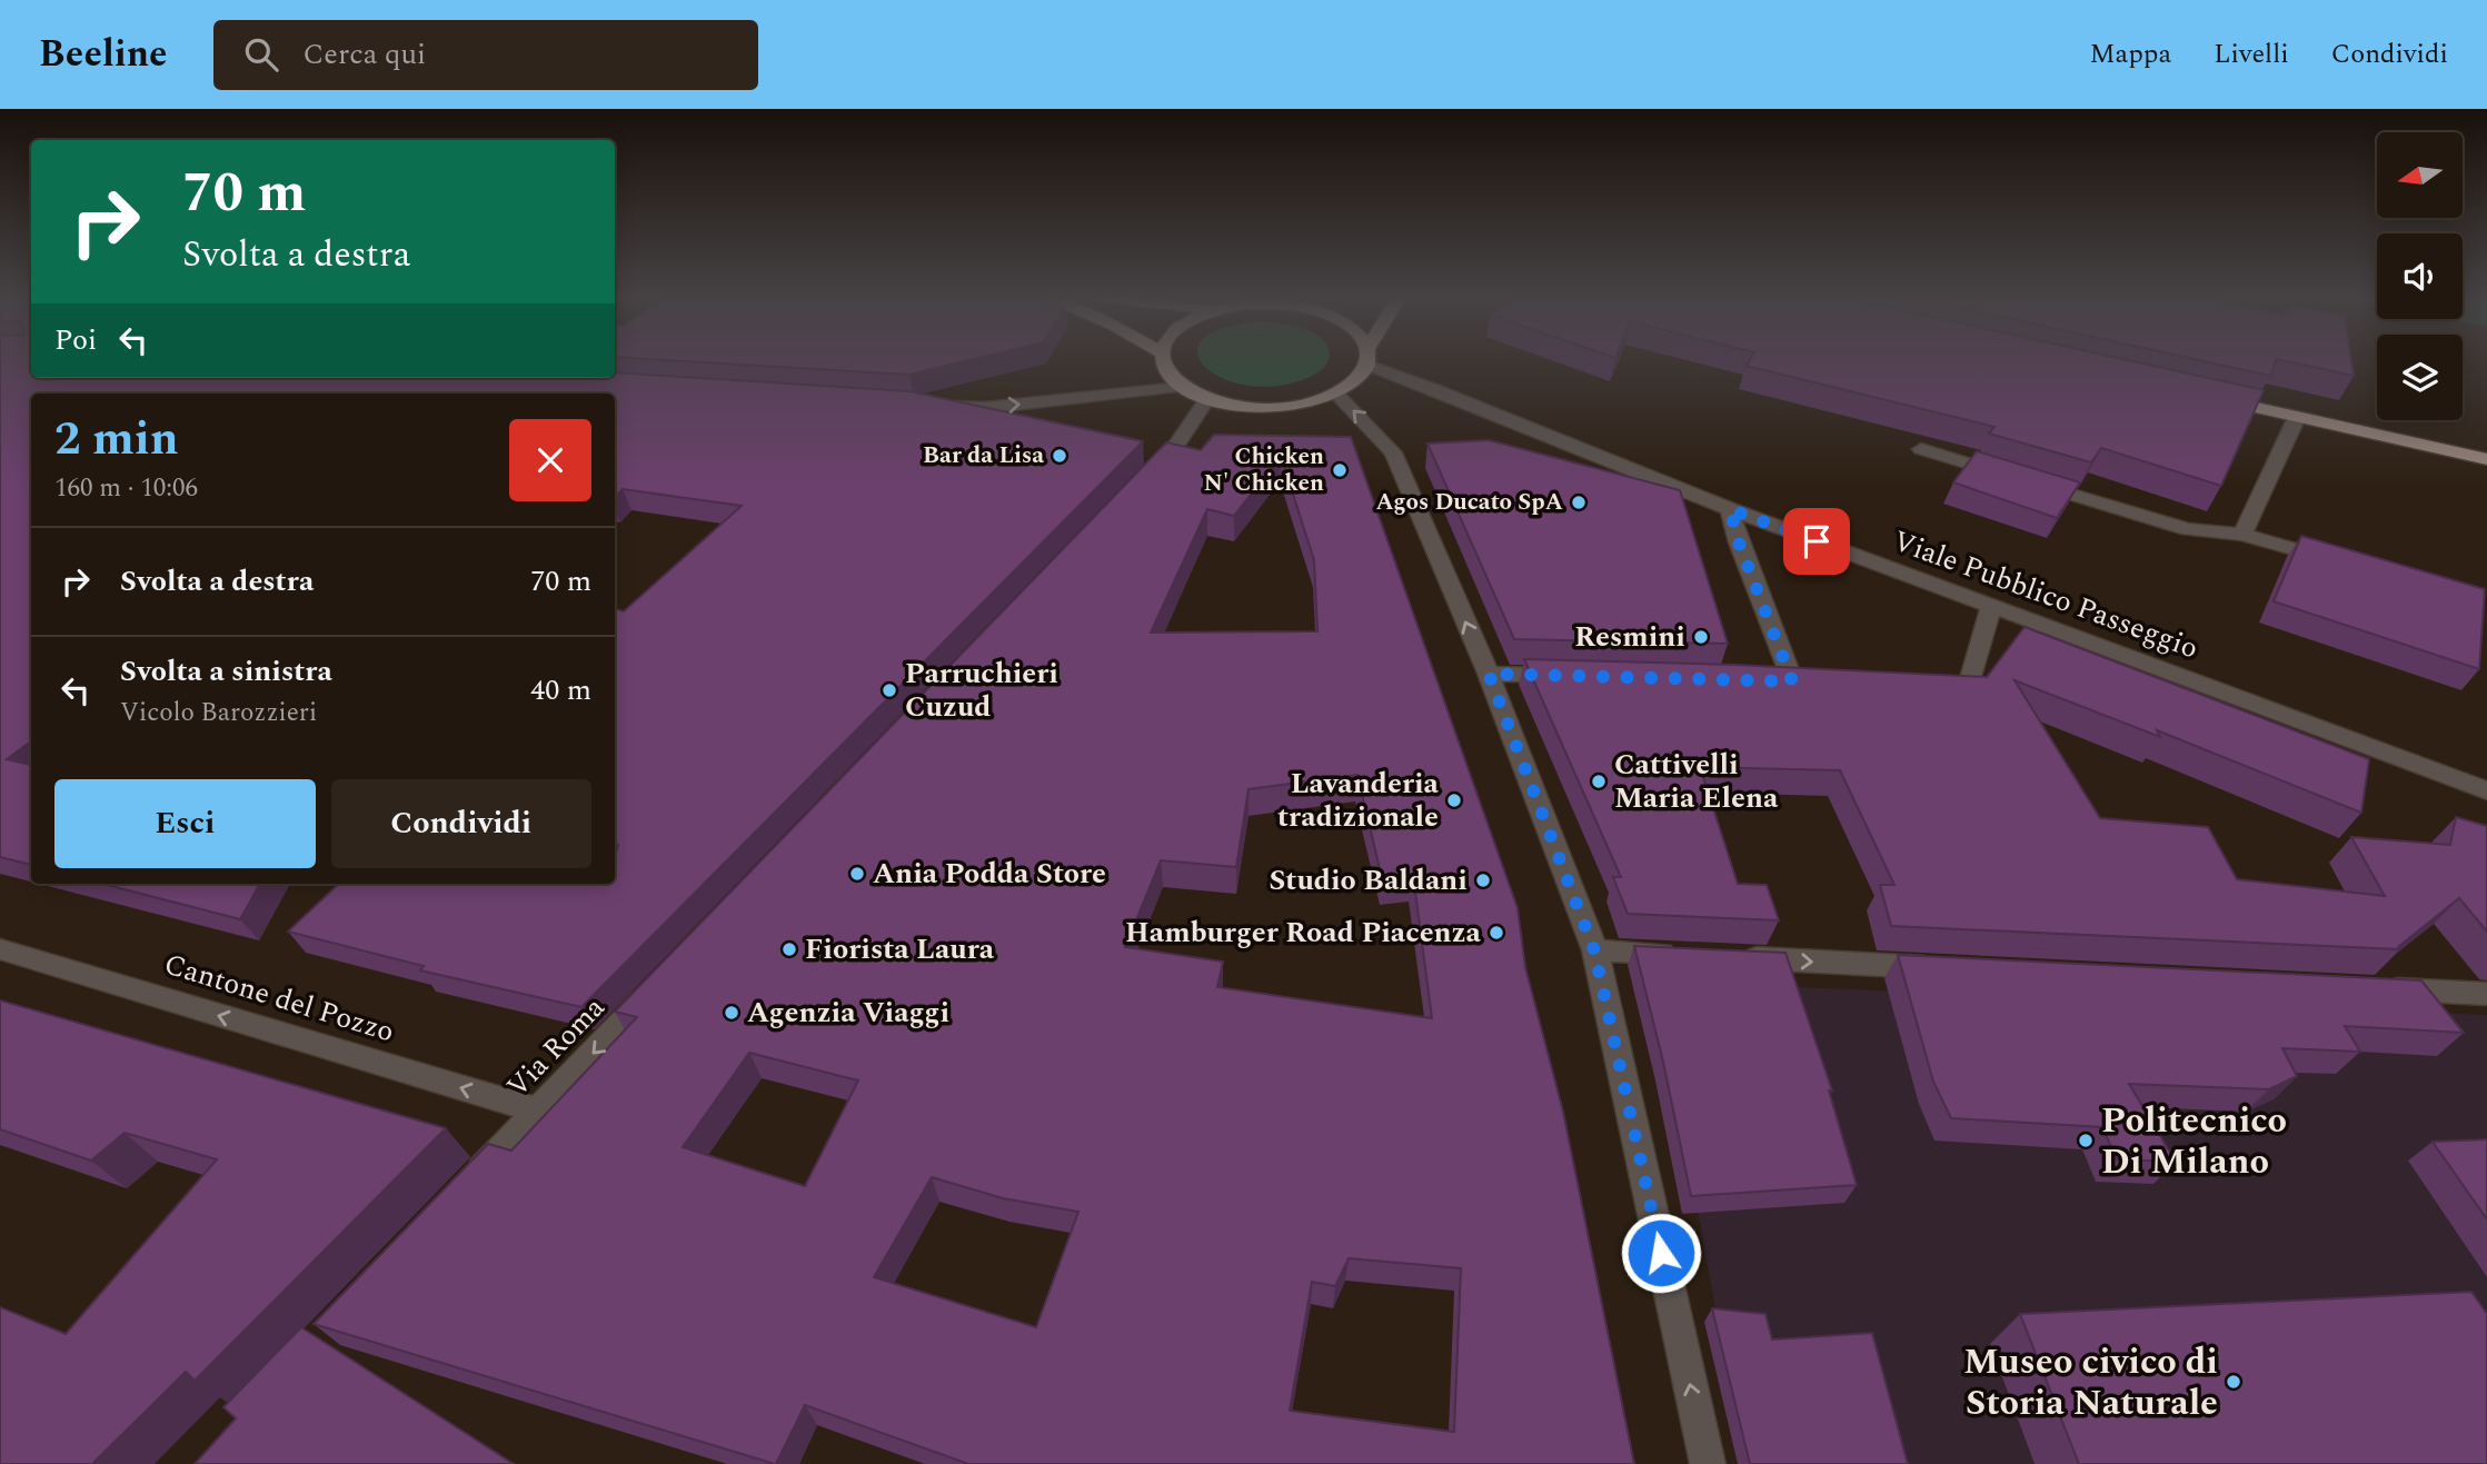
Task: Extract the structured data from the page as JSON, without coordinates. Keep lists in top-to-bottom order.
{
  "streets": {
    "street": ["Viale Pubblico Passeggio", "Cantone del Pozzo", "Via Roma"]
  },
  "crossings": [
    ["Cantone del Pozzo", "Via Roma"]
  ],
  "one_way": ["Cantone del Pozzo", "Via Roma"],
  "places": [
    "Bar da Lisa",
    "Chicken N' Chicken",
    "Agos Ducato SpA",
    "Resmini",
    "Parruchieri Cuzud",
    "Cattivelli Maria Elena",
    "Lavanderia tradizionale",
    "Ania Podda Store",
    "Studio Baldani",
    "Hamburger Road Piacenza",
    "Fiorista Laura",
    "Agenzia Viaggi",
    "Politecnico Di Milano",
    "Museo civico di Storia Naturale"
  ],
  "north": "left",
  "page": {
    "header": "Beeline",
    "search": "Cerca qui",
    "nav": ["Mappa", "Livelli", "Condividi"],
    "turn": ["70 m", "Svolta a destra"],
    "then": "Poi",
    "heading": ["2 min", "160 m · 10:06"],
    "list": [
      {
        "name": "Svolta a destra",
        "value": "70 m"
      },
      {
        "name": "Svolta a sinistra",
        "note": "Vicolo Barozzieri",
        "value": "40 m"
      }
    ],
    "buttons": ["Esci", "Condividi"]
  }
}
